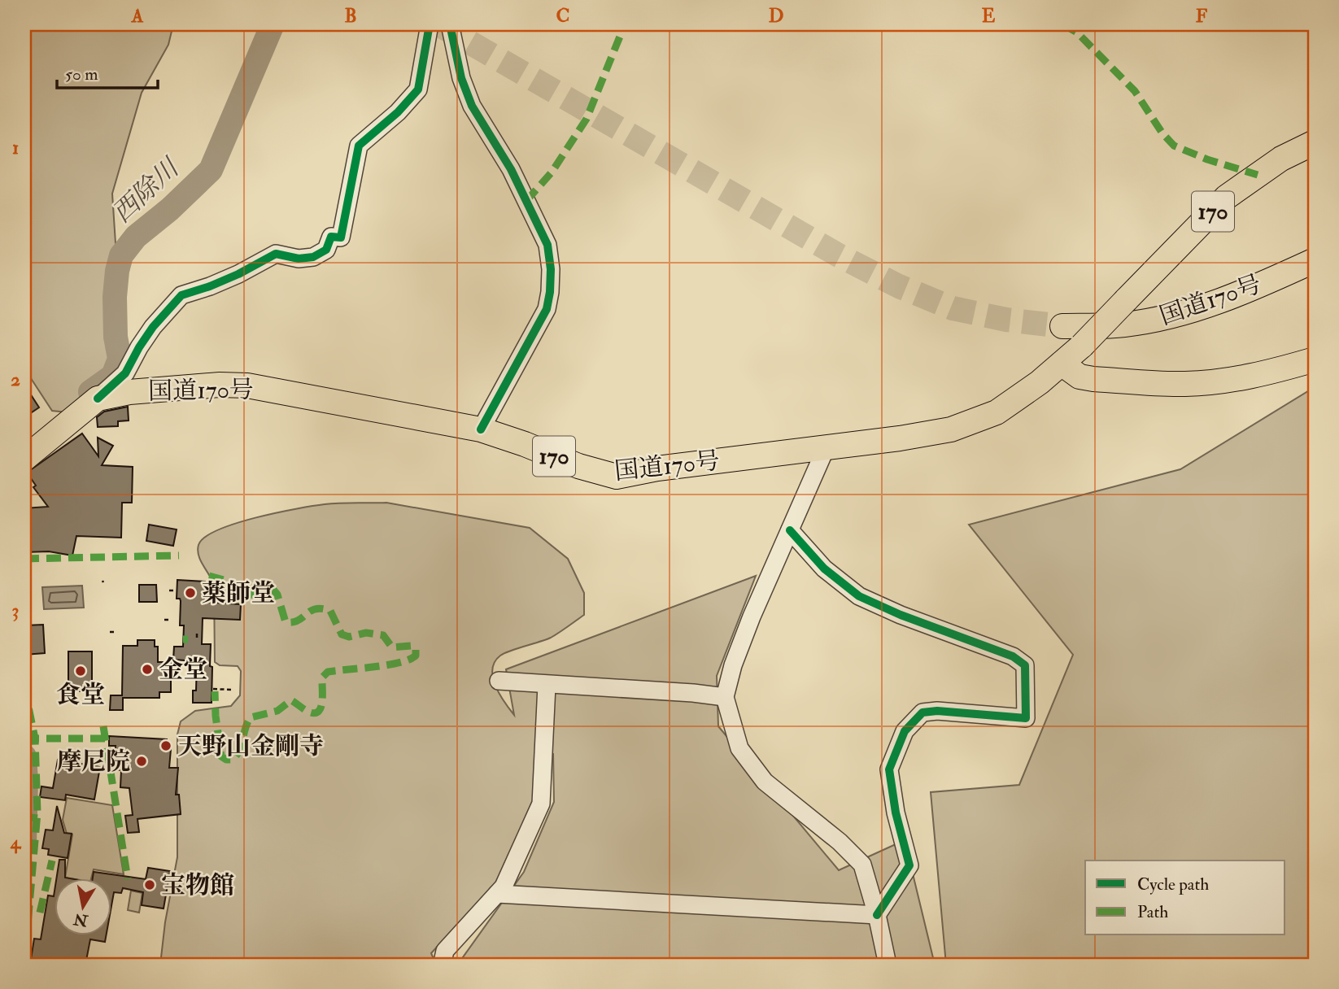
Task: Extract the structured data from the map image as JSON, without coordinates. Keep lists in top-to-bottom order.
{
  "streets": {
    "highway": ["170", "国道170号"]
  },
  "water": ["西除川"],
  "places": [
    "薬師堂",
    "金堂",
    "食堂",
    "天野山金剛寺",
    "摩尼院",
    "宝物館"
  ],
  "legend": ["Cycle path", "Path"],
  "scale_bar": "50 m",
  "north": "bottom",
  "grid": {
    "columns": [
      "A",
      "B",
      "C",
      "D",
      "E",
      "F"
    ],
    "rows": [
      "1",
      "2",
      "3",
      "4"
    ]
  }
}
